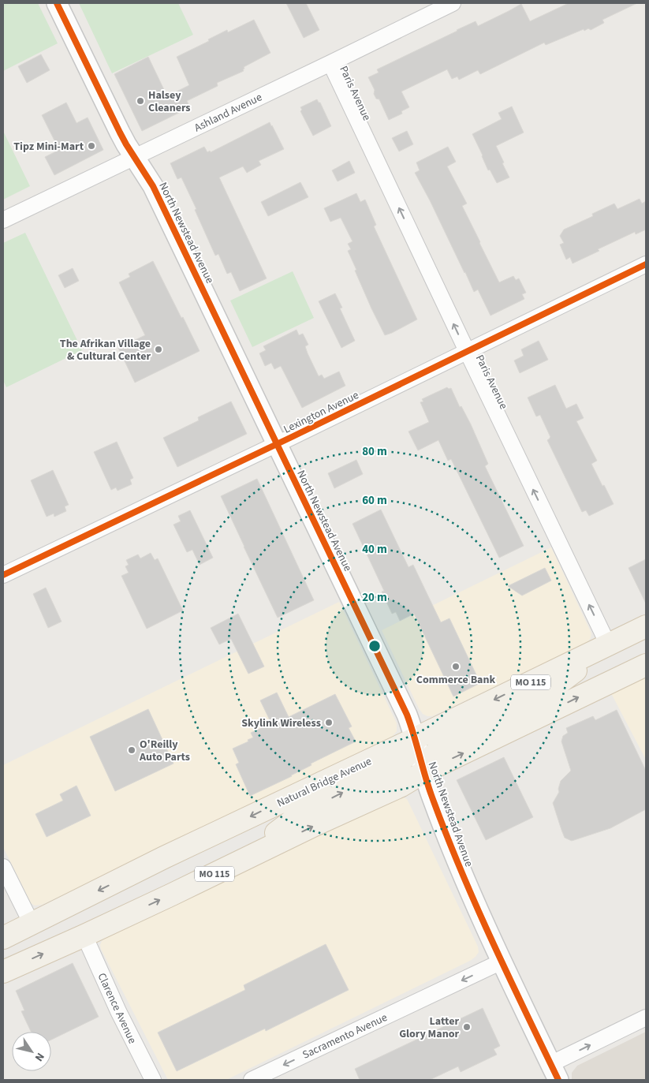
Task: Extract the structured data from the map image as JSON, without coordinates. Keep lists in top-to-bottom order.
{
  "streets": {
    "main road": ["MO 115", "Natural Bridge Avenue"],
    "street": [
      "Paris Avenue",
      "Ashland Avenue",
      "North Newstead Avenue",
      "Lexington Avenue",
      "Clarence Avenue",
      "Sacramento Avenue"
    ]
  },
  "crossings": [
    ["Paris Avenue", "Ashland Avenue"],
    ["Paris Avenue", "Lexington Avenue"],
    ["Paris Avenue", "Natural Bridge Avenue"],
    ["Ashland Avenue", "North Newstead Avenue"],
    ["North Newstead Avenue", "Lexington Avenue"],
    ["North Newstead Avenue", "MO 115"],
    ["North Newstead Avenue", "Natural Bridge Avenue"],
    ["North Newstead Avenue", "Sacramento Avenue"],
    ["MO 115", "Clarence Avenue"]
  ],
  "one_way": ["Paris Avenue", "Sacramento Avenue"],
  "places": [
    "Halsey Cleaners",
    "Tipz Mini-Mart",
    "The Afrikan Village & Cultural Center",
    "Commerce Bank",
    "Skylink Wireless",
    "O'Reilly Auto Parts",
    "Latter Glory Manor"
  ],
  "north": "bottom right",
  "rings": [
    "80 m",
    "60 m",
    "40 m",
    "20 m"
  ]
}
